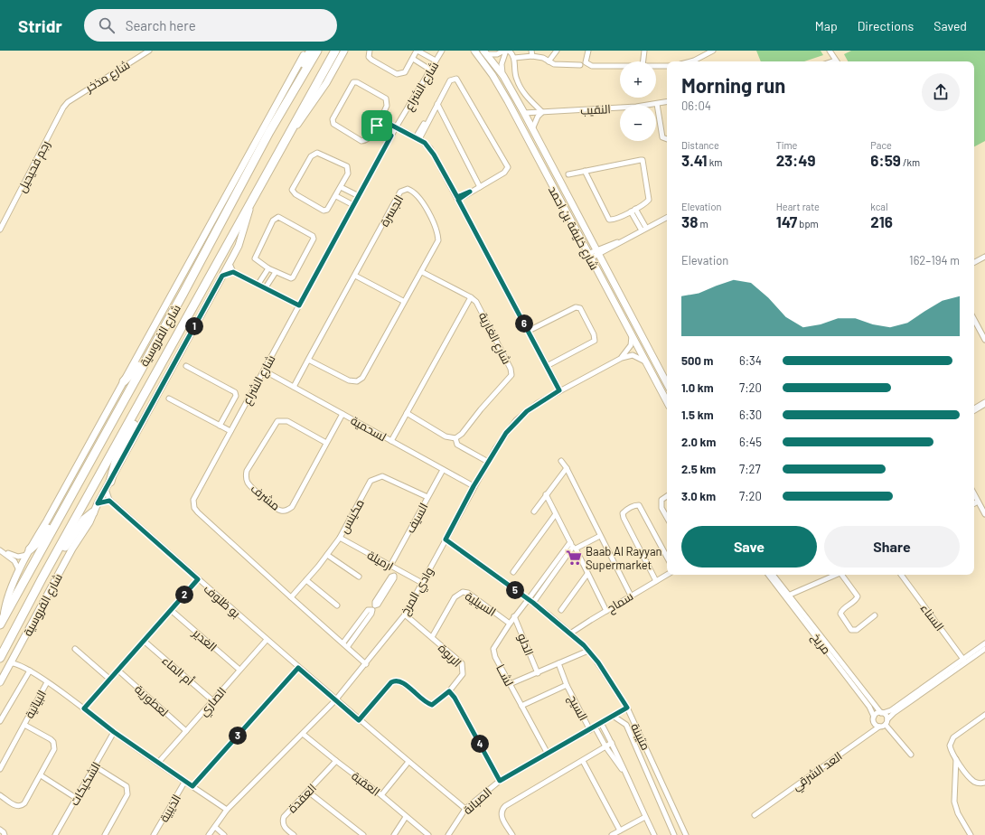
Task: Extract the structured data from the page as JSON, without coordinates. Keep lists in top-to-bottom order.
{
  "streets": {
    "highway": ["شارع الفروسية"],
    "main road": ["شارع خليفة بن احمد"],
    "street": [
      "شارع مذخر",
      "شارع الشراع",
      "النقيب",
      "رجم فحيحيل",
      "الجسرة",
      "شارع الغارية",
      "لسحمية",
      "مشرف",
      "مكينس",
      "السيف",
      "ارميلة",
      "وادي المرخ",
      "بو ظلوف",
      "سماح",
      "السيلية",
      "السناء",
      "الغدير",
      "مريخ",
      "الدلو",
      "الربوة",
      "أم الماء",
      "لشــا",
      "لعطورية",
      "الصاري",
      "البياتية",
      "السيج",
      "متيبنة",
      "العد الشرقي",
      "الشكيكات",
      "العقبة",
      "العقدة",
      "الصبانة",
      "الذيبية"
    ]
  },
  "crossings": [
    ["شارع مذخر", "رجم فحيحيل"],
    ["شارع الشراع", "لسحمية"],
    ["شارع الشراع", "مكينس"],
    ["شارع الشراع", "وادي المرخ"],
    ["النقيب", "شارع خليفة بن احمد"],
    ["الجسرة", "لسحمية"],
    ["شارع خليفة بن احمد", "وادي المرخ"],
    ["شارع الغارية", "لسحمية"],
    ["لسحمية", "مشرف"],
    ["لسحمية", "السيف"],
    ["لسحمية", "وادي المرخ"],
    ["مكينس", "السيف"],
    ["مكينس", "ارميلة"],
    ["السيف", "ارميلة"],
    ["ارميلة", "وادي المرخ"],
    ["وادي المرخ", "بو ظلوف"],
    ["وادي المرخ", "الربوة"],
    ["وادي المرخ", "متيبنة"],
    ["وادي المرخ", "العقبة"],
    ["بو ظلوف", "الربوة"],
    ["بو ظلوف", "الصاري"],
    ["بو ظلوف", "الصبانة"],
    ["سماح", "متيبنة"],
    ["السيلية", "الربوة"],
    ["السيلية", "لشــا"],
    ["الغدير", "الصاري"],
    ["مريخ", "العد الشرقي"],
    ["الدلو", "لشــا"],
    ["أم الماء", "الصاري"],
    ["لشــا", "السيج"],
    ["لشــا", "متيبنة"],
    ["لشــا", "الصبانة"],
    ["لعطورية", "الصاري"],
    ["السيج", "الصبانة"],
    ["متيبنة", "الصبانة"],
    ["العقبة", "العقدة"]
  ],
  "places": {
    "supermarket": ["Baab Al Rayyan Supermarket"]
  },
  "page": {
    "header": "Stridr",
    "search": "Search here",
    "nav": ["Map", "Directions", "Saved"],
    "map_buttons": ["+", "−"],
    "heading": ["Morning run", "06:04"],
    "stats": [
      ["Distance", "3.41 km"],
      ["Time", "23:49"],
      ["Pace", "6:59 /km"],
      ["Elevation", "38 m"],
      ["Heart rate", "147 bpm"],
      ["kcal", "216"]
    ],
    "chart": ["Elevation", "162–194 m"],
    "pins": [
      "6",
      "1",
      "5",
      "2",
      "3",
      "4"
    ],
    "list": [
      {
        "name": "500 m",
        "note": "6:34"
      },
      {
        "name": "1.0 km",
        "note": "7:20"
      },
      {
        "name": "1.5 km",
        "note": "6:30"
      },
      {
        "name": "2.0 km",
        "note": "6:45"
      },
      {
        "name": "2.5 km",
        "note": "7:27"
      },
      {
        "name": "3.0 km",
        "note": "7:20"
      }
    ],
    "buttons": ["Save", "Share"]
  }
}
